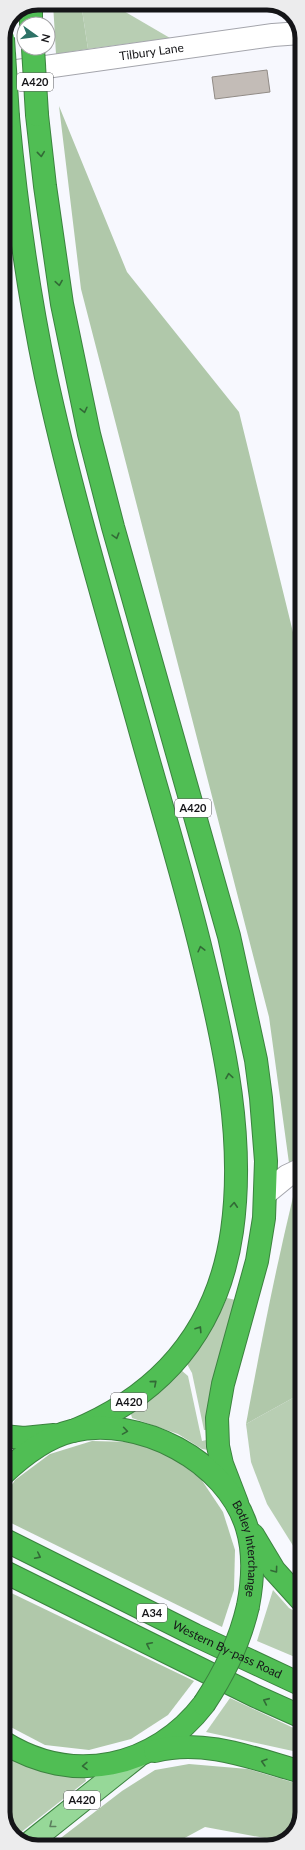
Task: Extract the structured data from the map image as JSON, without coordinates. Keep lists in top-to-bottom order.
{
  "streets": {
    "highway": [
      "A420",
      "Botley Interchange",
      "A34",
      "Western By-pass Road"
    ],
    "street": ["Tilbury Lane"]
  },
  "crossings": [
    ["A420", "Botley Interchange"]
  ],
  "north": "right"
}
